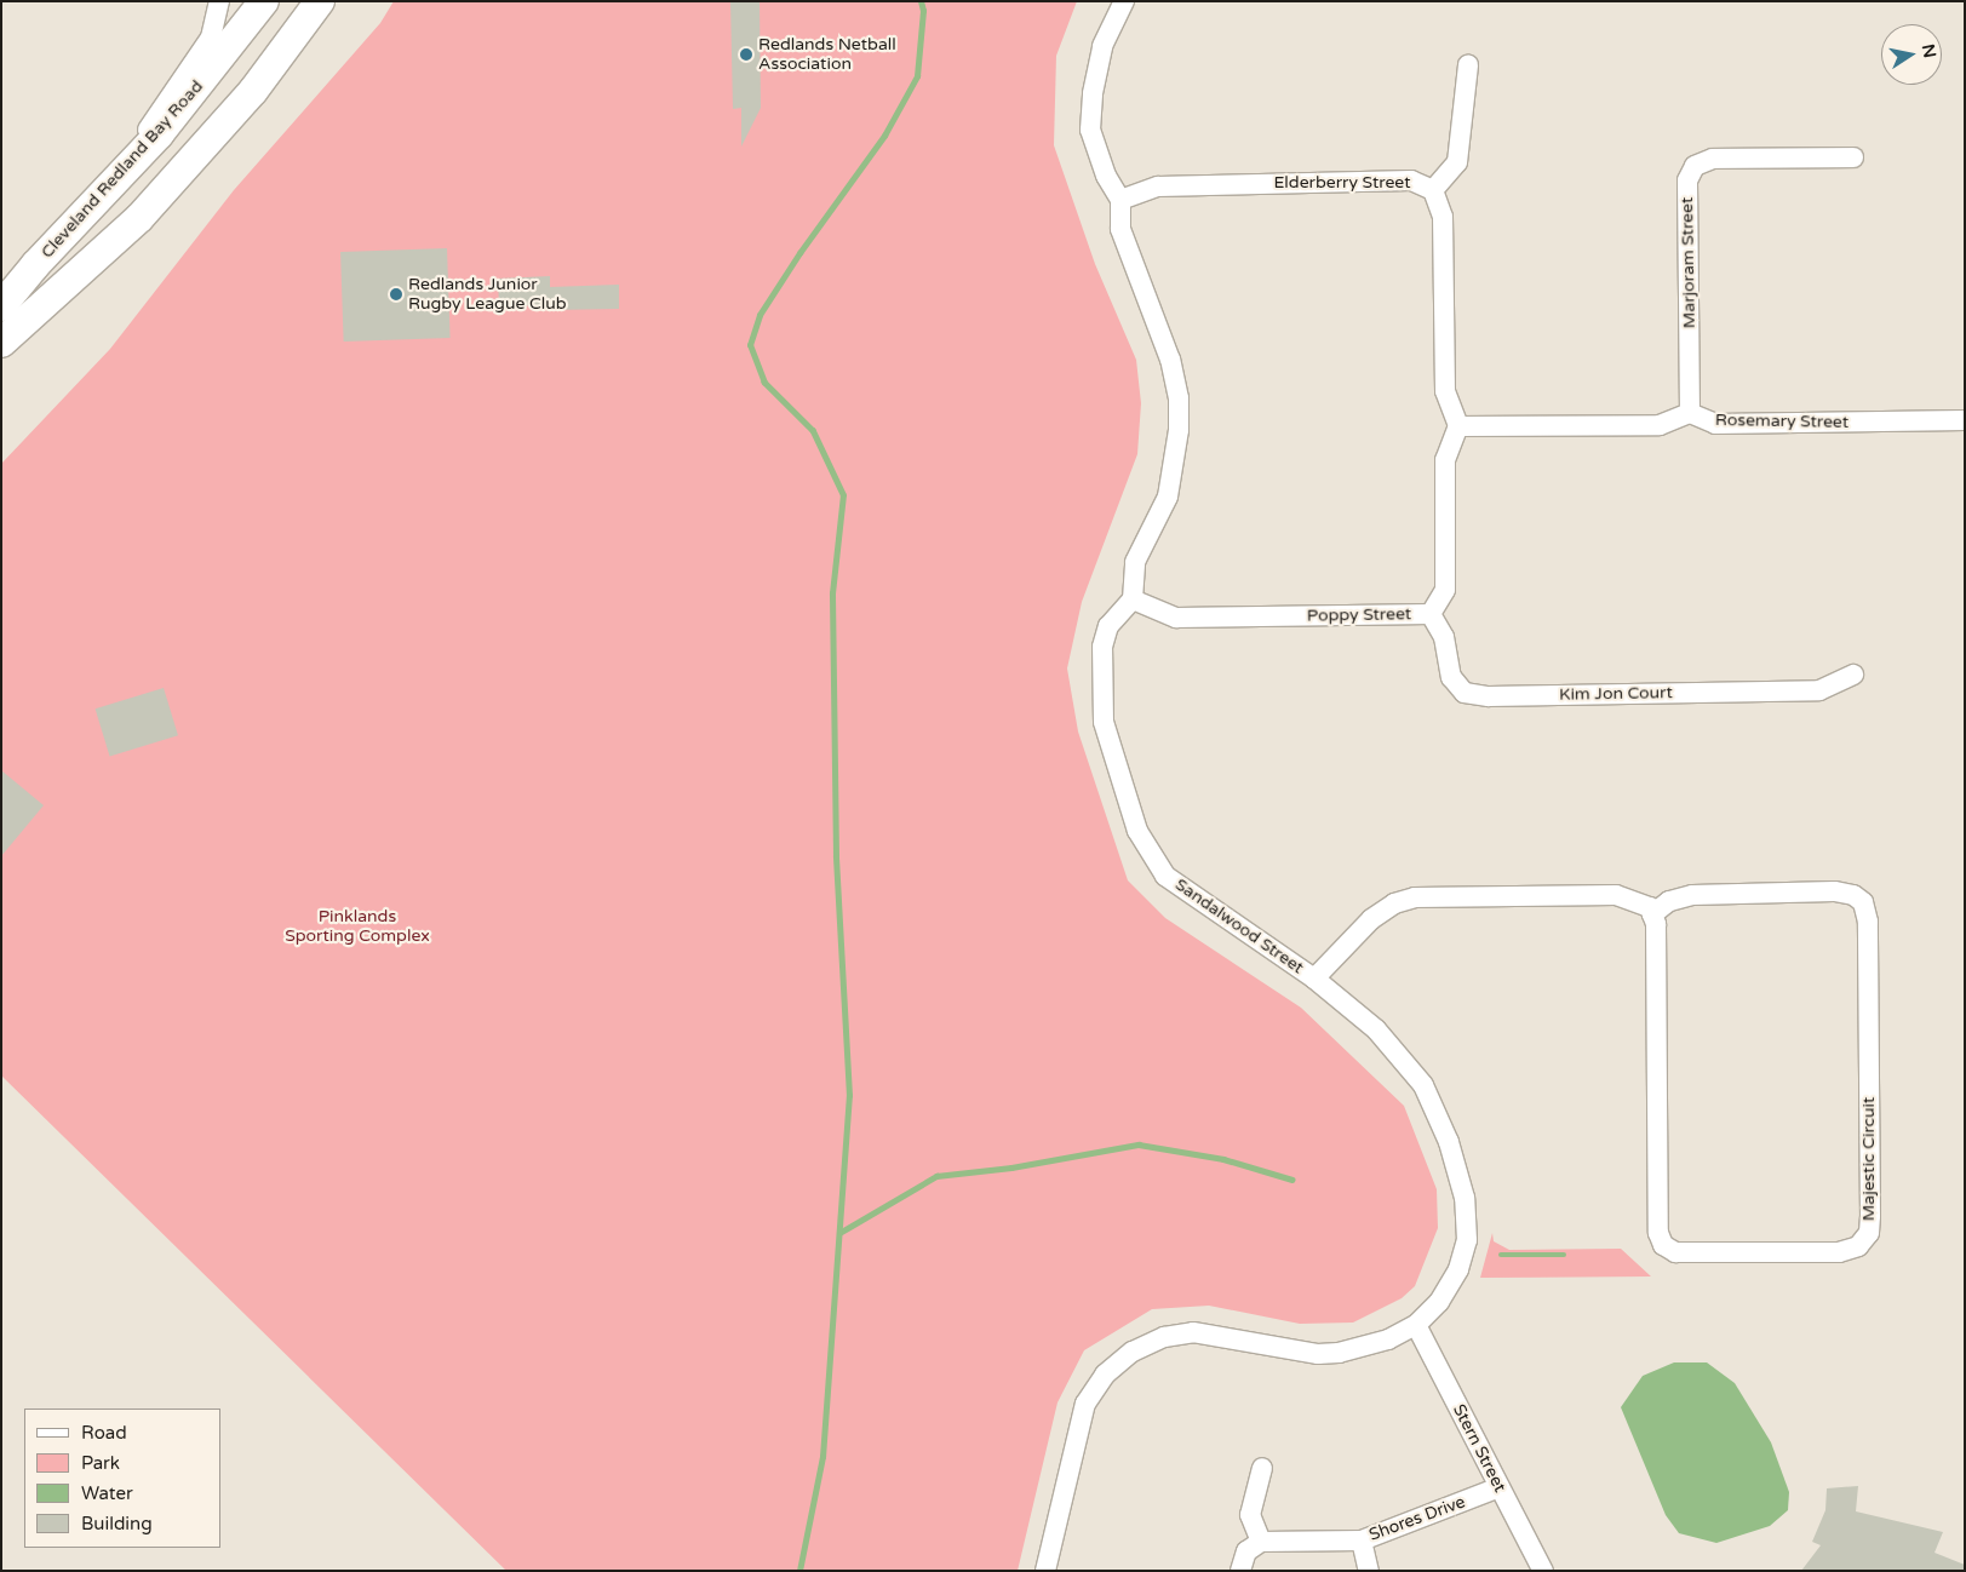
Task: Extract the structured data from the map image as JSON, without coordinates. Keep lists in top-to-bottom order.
{
  "streets": {
    "highway": ["Cleveland Redland Bay Road"],
    "street": [
      "Elderberry Street",
      "Marjoram Street",
      "Rosemary Street",
      "Poppy Street",
      "Kim Jon Court",
      "Sandalwood Street",
      "Majestic Circuit",
      "Stern Street",
      "Shores Drive"
    ]
  },
  "crossings": [
    ["Elderberry Street", "Poppy Street"],
    ["Marjoram Street", "Rosemary Street"],
    ["Poppy Street", "Kim Jon Court"],
    ["Poppy Street", "Sandalwood Street"],
    ["Sandalwood Street", "Stern Street"],
    ["Stern Street", "Shores Drive"]
  ],
  "parks": ["Pinklands Sporting Complex"],
  "places": ["Redlands Netball Association", "Redlands Junior Rugby League Club"],
  "legend": [
    "Road",
    "Park",
    "Water",
    "Building"
  ],
  "north": "right"
}
